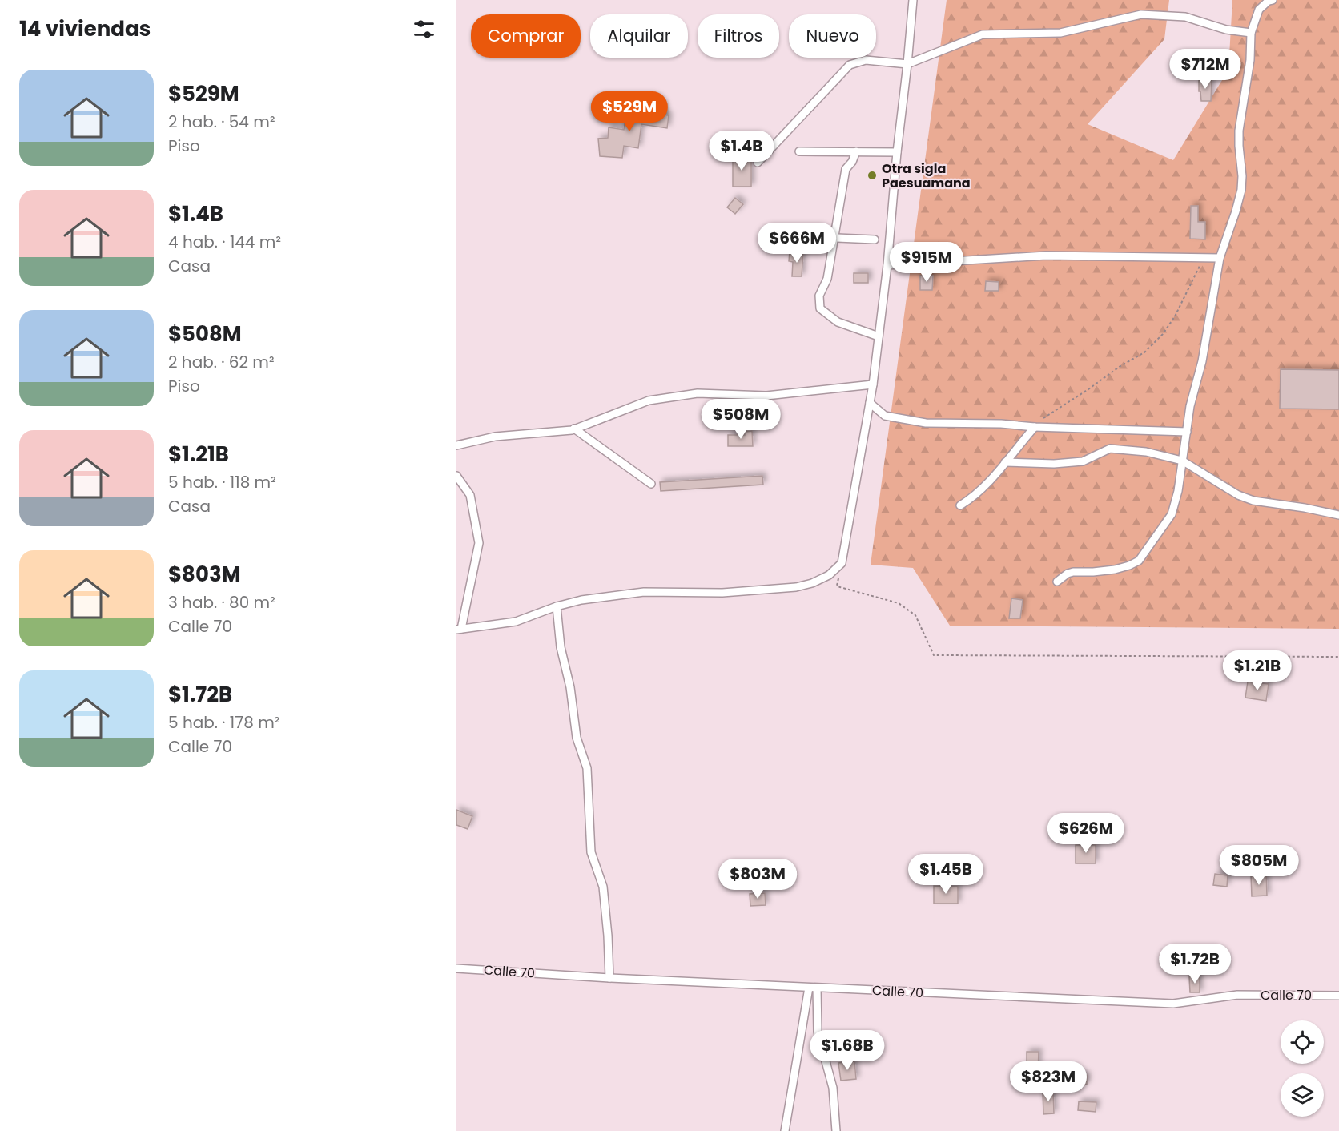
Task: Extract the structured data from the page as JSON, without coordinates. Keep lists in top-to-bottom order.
{
  "streets": {
    "street": ["Calle 70"]
  },
  "places": ["Otra sigla Paesuamana"],
  "page": {
    "heading": "14 viviendas",
    "chip": [
      "Comprar",
      "Alquilar",
      "Filtros",
      "Nuevo"
    ],
    "price": [
      "$712M",
      "$529M",
      "$1.4B",
      "$666M",
      "$915M",
      "$508M",
      "$1.21B",
      "$626M",
      "$805M",
      "$1.45B",
      "$803M",
      "$1.72B",
      "$1.68B",
      "$823M"
    ],
    "list": [
      {
        "name": "$529M",
        "note": "2 hab. · 54 m² · Piso"
      },
      {
        "name": "$1.4B",
        "note": "4 hab. · 144 m² · Casa"
      },
      {
        "name": "$508M",
        "note": "2 hab. · 62 m² · Piso"
      },
      {
        "name": "$1.21B",
        "note": "5 hab. · 118 m² · Casa"
      },
      {
        "name": "$803M",
        "note": "3 hab. · 80 m² · Calle 70"
      },
      {
        "name": "$1.72B",
        "note": "5 hab. · 178 m² · Calle 70"
      }
    ]
  }
}
